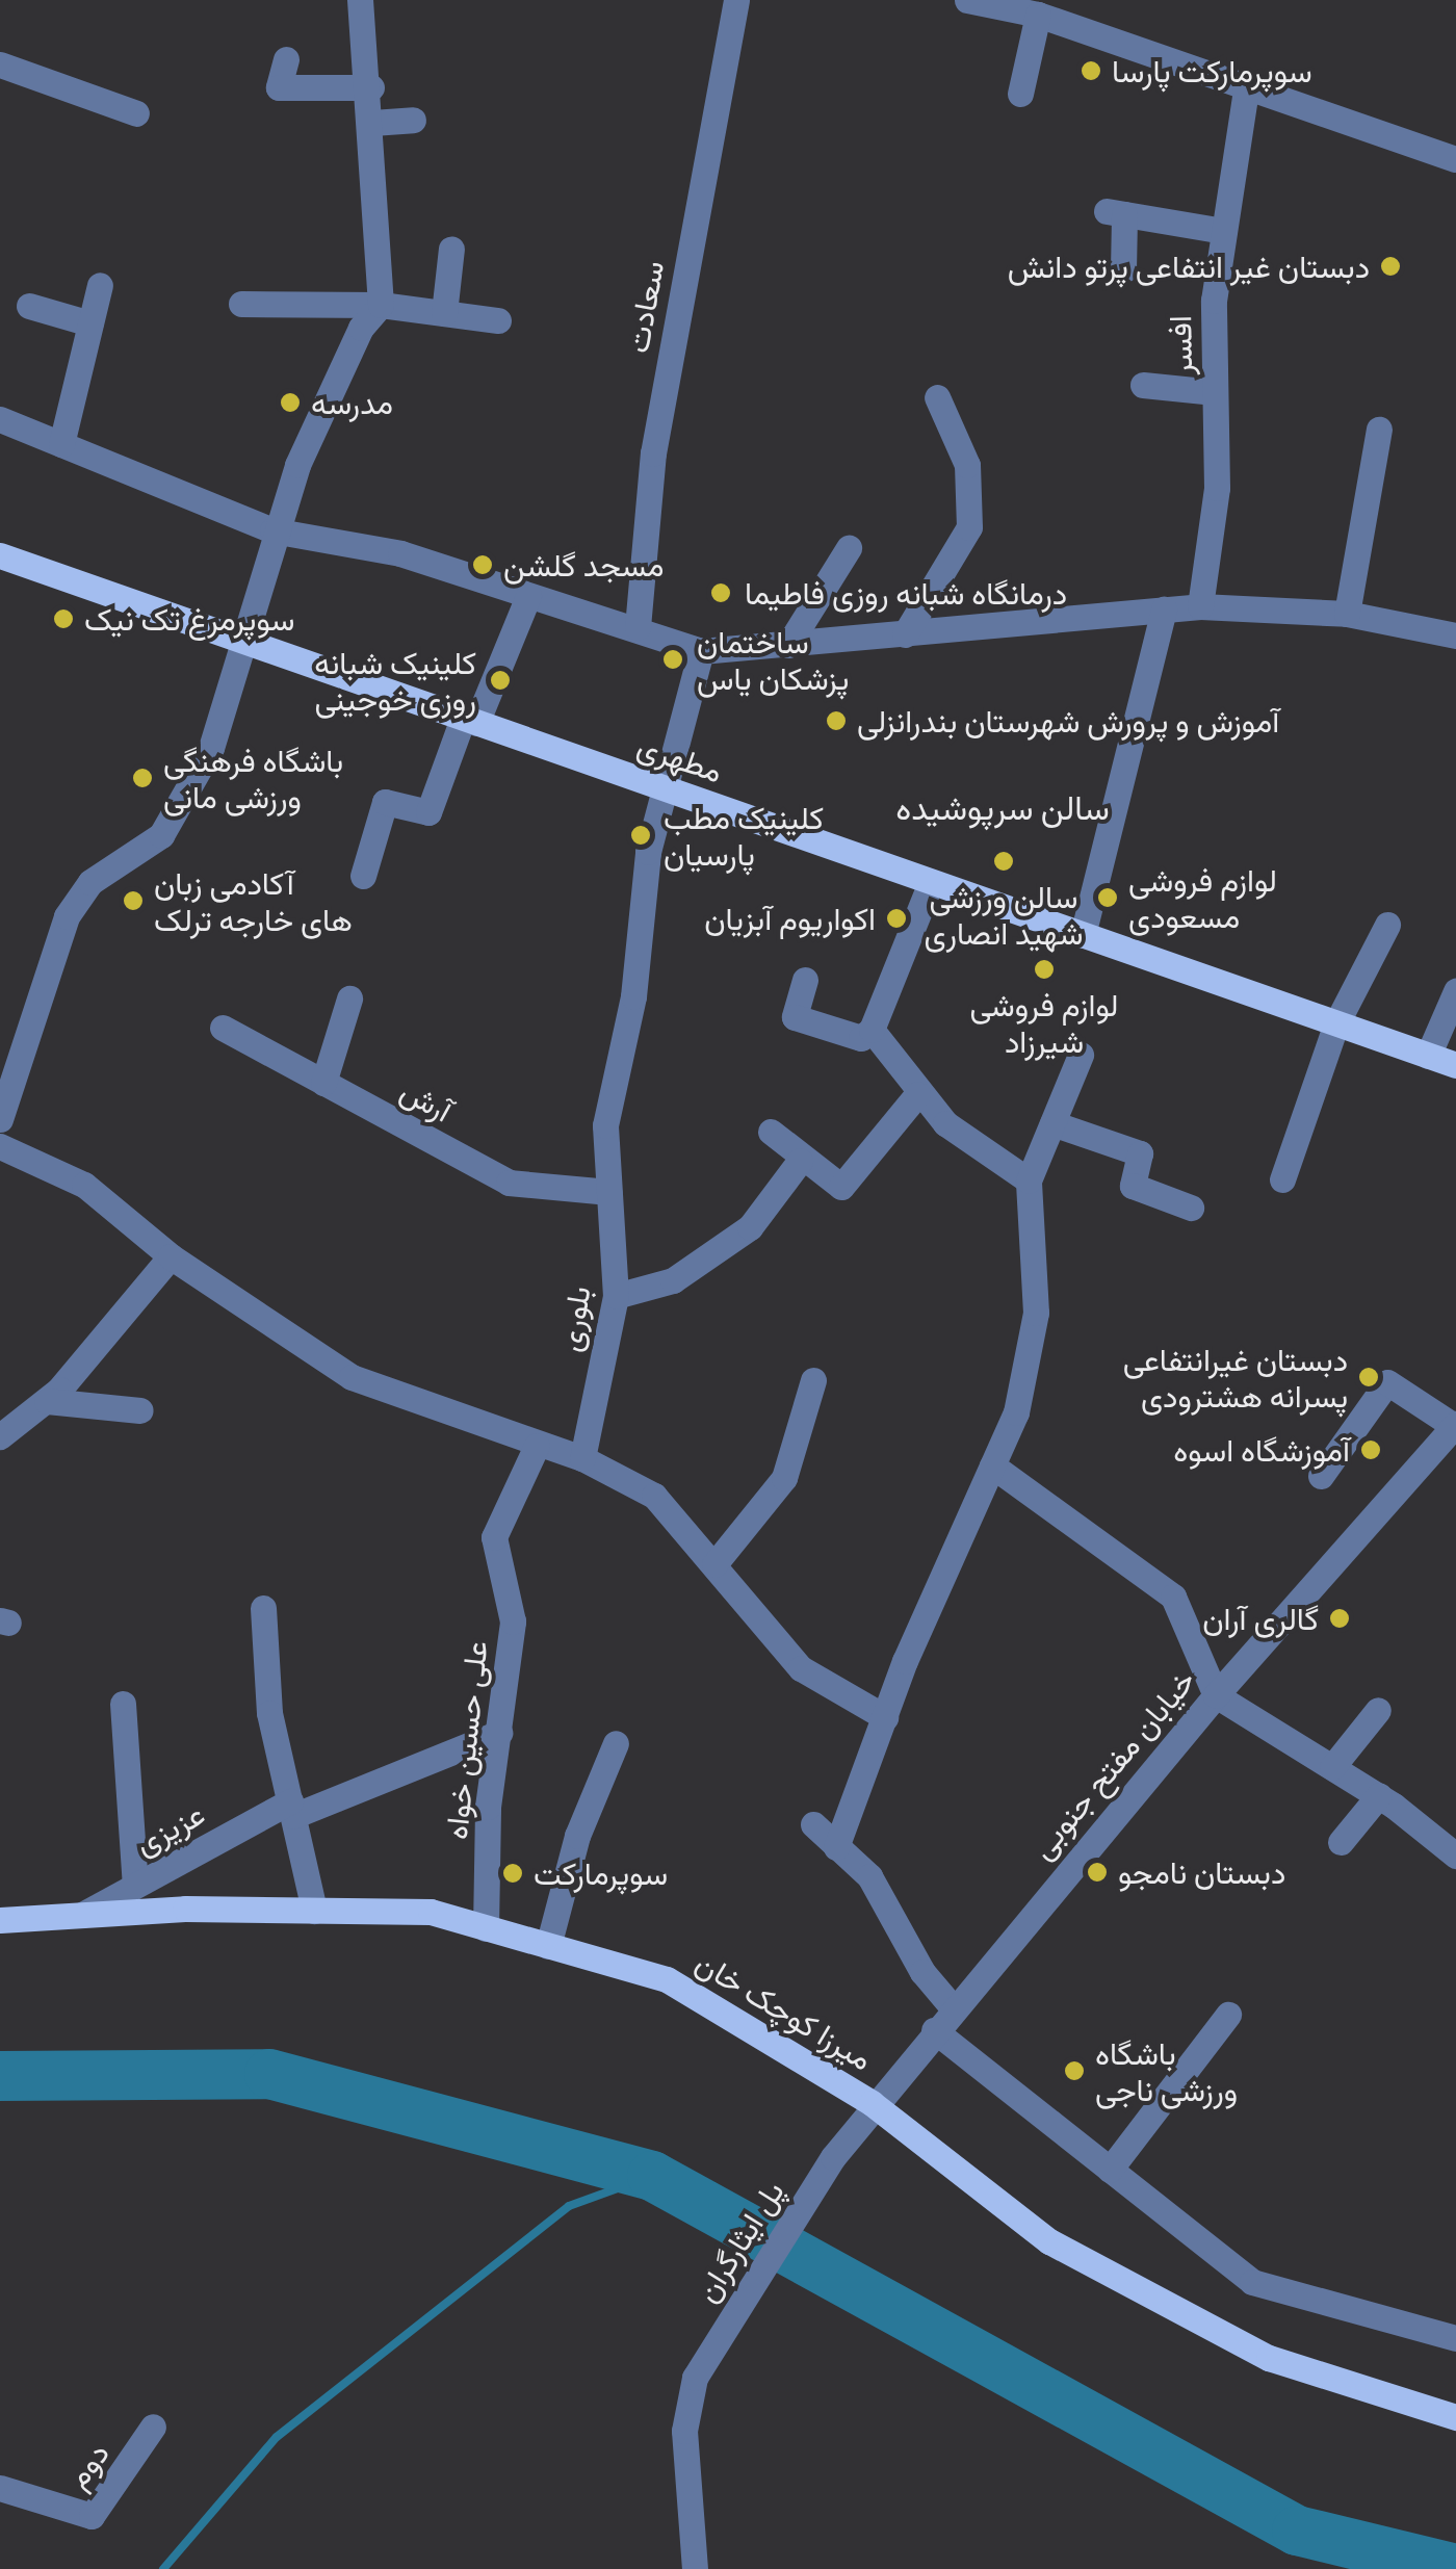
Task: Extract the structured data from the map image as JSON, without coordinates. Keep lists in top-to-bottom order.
{
  "streets": {
    "main road": ["مطهری", "میرزا کوچک خان"],
    "street": [
      "سعادت",
      "افسر",
      "آرش",
      "بلوری",
      "علی حسین خواه",
      "خیابان مفتح جنوبی",
      "عزیزی",
      "پل ایثارگران",
      "دوم"
    ]
  },
  "crossings": [
    ["مطهری", "بلوری"],
    ["آرش", "بلوری"],
    ["علی حسین خواه", "عزیزی"],
    ["علی حسین خواه", "میرزا کوچک خان"],
    ["خیابان مفتح جنوبی", "میرزا کوچک خان"],
    ["خیابان مفتح جنوبی", "پل ایثارگران"],
    ["عزیزی", "میرزا کوچک خان"]
  ],
  "districts": ["سالن سرپوشیده"],
  "places": [
    "سوپرمارکت پارسا",
    "دبستان غیر انتفاعی پرتو دانش",
    "مدرسه",
    "مسجد گلشن",
    "درمانگاه شبانه روزی فاطیما",
    "سوپرمرغ تک نیک",
    "ساختمان پزشکان یاس",
    "کلینیک شبانه روزی خوجینی",
    "آموزش و پرورش شهرستان بندرانزلی",
    "باشگاه فرهنگی ورزشی مانی",
    "کلینیک مطب پارسیان",
    "سالن ورزشی شهید انصاری",
    "لوازم فروشی مسعودی",
    "آکادمی زبان های خارجه ترلک",
    "اکواریوم آبزیان",
    "لوازم فروشی شیرزاد",
    "دبستان غیرانتفاعی پسرانه هشترودی",
    "آموزشگاه اسوه",
    "گالری آران",
    "دبستان نامجو",
    "سوپرمارکت",
    "باشگاه ورزشی ناجی"
  ]
}
